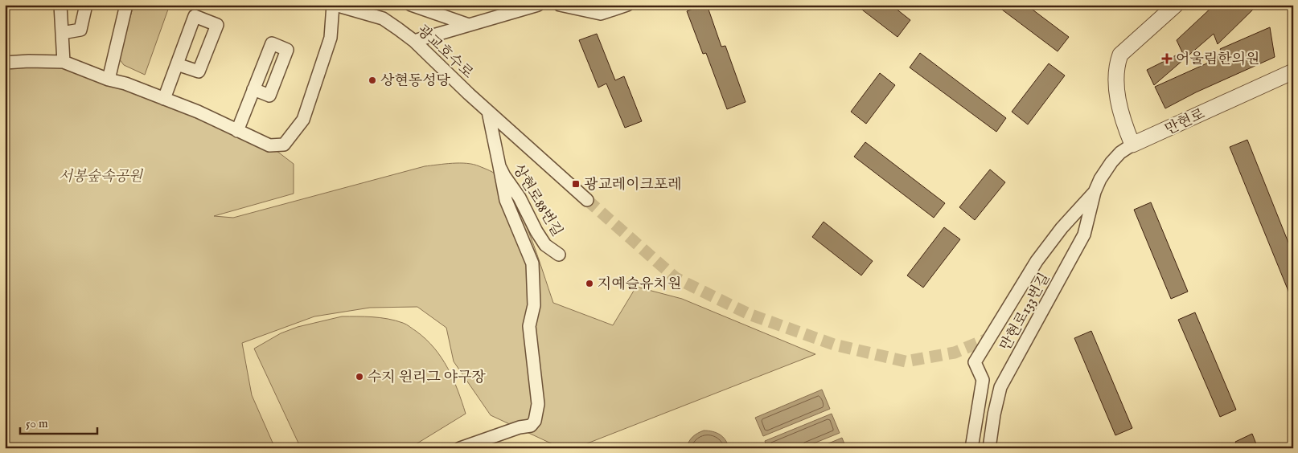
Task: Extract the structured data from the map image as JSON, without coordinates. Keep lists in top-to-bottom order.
{
  "streets": {
    "street": [
      "광교호수로",
      "만현로",
      "상현로88번길",
      "만현로133번길"
    ]
  },
  "crossings": [
    ["광교호수로", "상현로88번길"],
    ["만현로", "만현로133번길"]
  ],
  "parks": ["서봉숲속공원"],
  "places": {
    "health": ["어울림한의원"],
    "other": ["상현동성당", "지예슬유치원", "수지 윈리그 야구장"],
    "transit": ["광교레이크포레"]
  },
  "scale_bar": "50 m"
}
